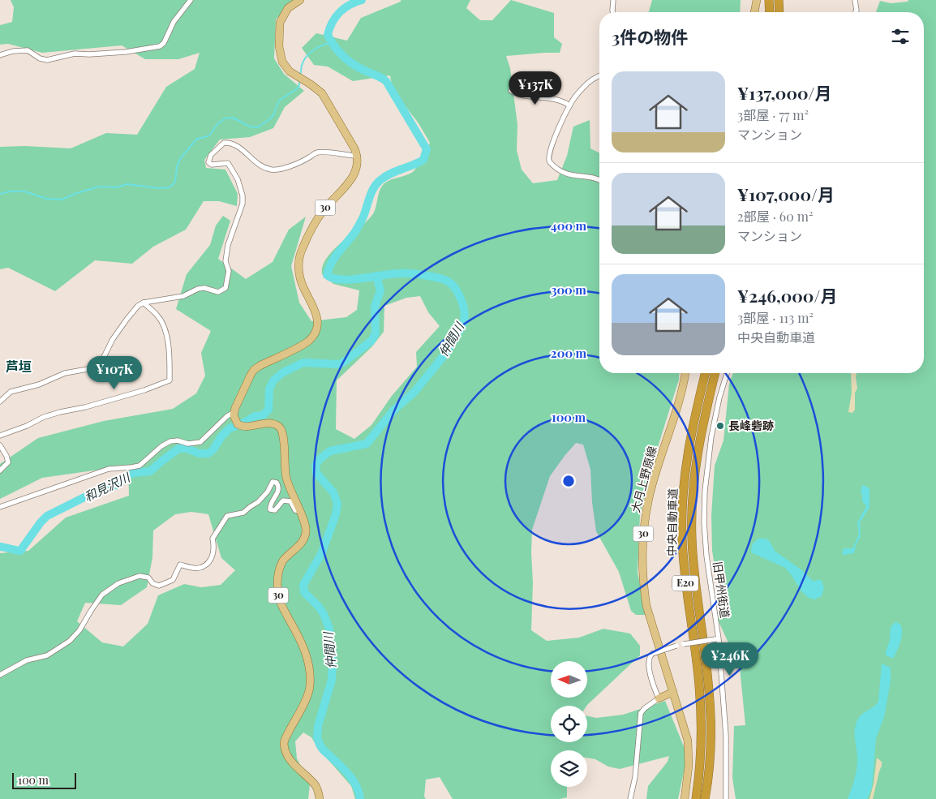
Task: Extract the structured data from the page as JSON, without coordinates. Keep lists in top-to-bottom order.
{
  "streets": {
    "highway": ["中央自動車道", "E20"],
    "main road": ["30", "大月上野原線"],
    "street": ["旧甲州街道"]
  },
  "districts": ["芦垣"],
  "water": ["仲間川", "和見沢川"],
  "places": ["長峰砦跡"],
  "scale_bar": "100 m",
  "north": "left",
  "page": {
    "heading": "3件の物件",
    "list": [
      {
        "name": "¥137,000/月",
        "note": "3部屋 · 77 m² · マンション"
      },
      {
        "name": "¥107,000/月",
        "note": "2部屋 · 60 m² · マンション"
      },
      {
        "name": "¥246,000/月",
        "note": "3部屋 · 113 m² · 中央自動車道"
      }
    ],
    "price": ["¥137K", "¥107K", "¥246K"],
    "scale": "100 m"
  },
  "rings": [
    "400 m",
    "300 m",
    "200 m",
    "100 m"
  ]
}
